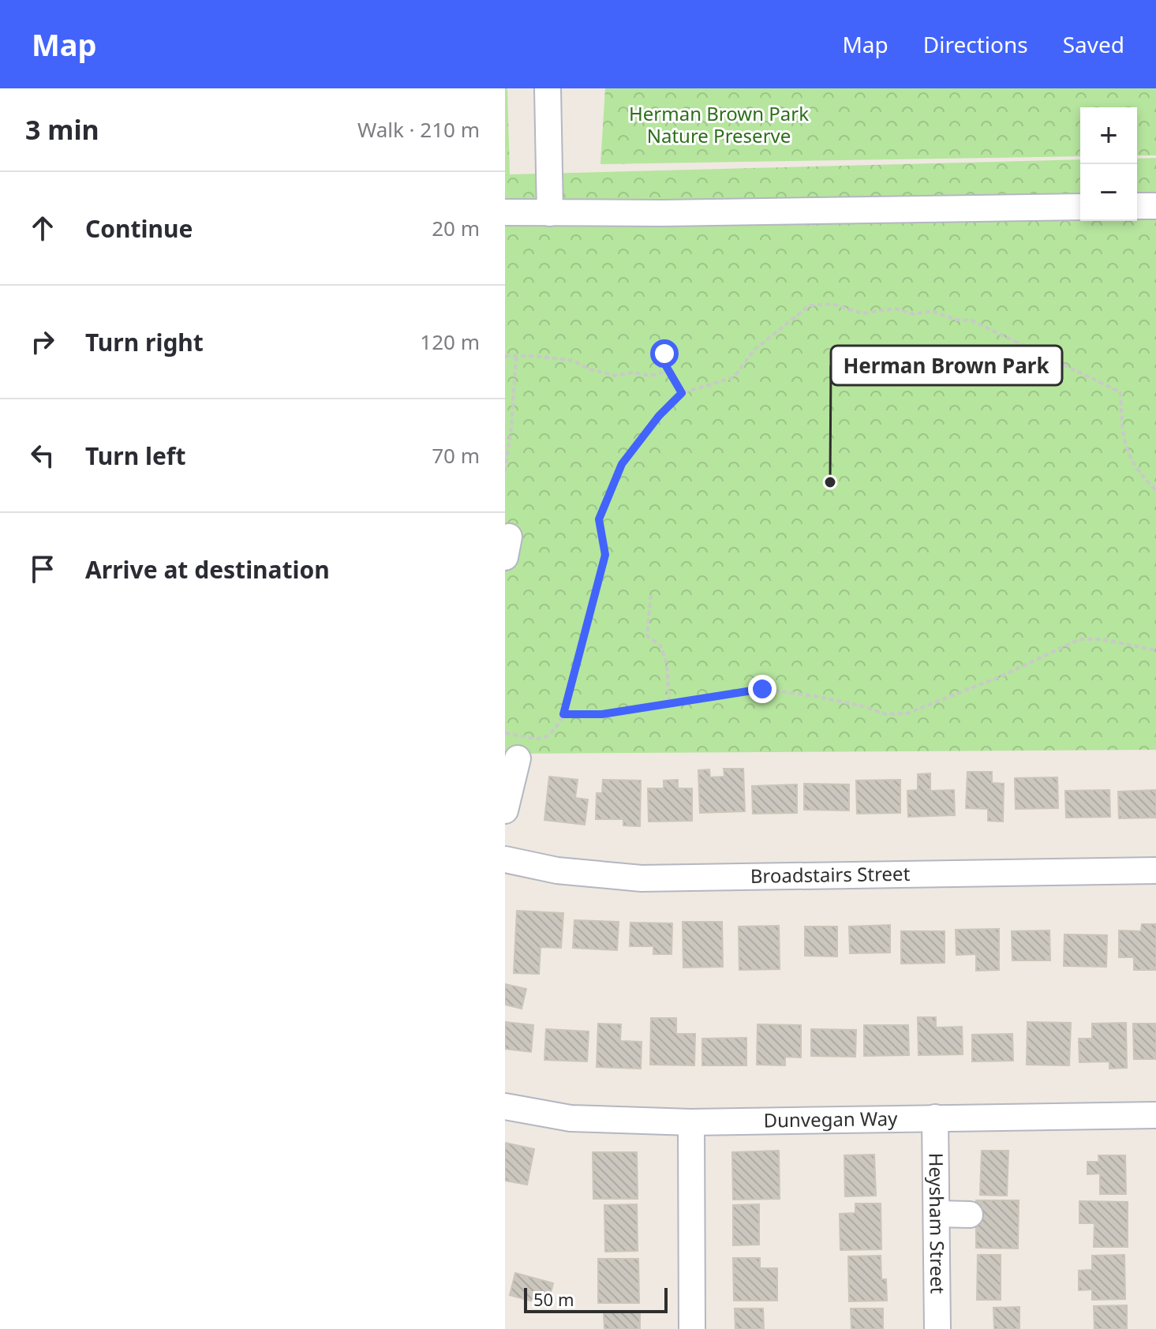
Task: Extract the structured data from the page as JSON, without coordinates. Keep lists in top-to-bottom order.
{
  "streets": {
    "street": ["Broadstairs Street", "Dunvegan Way", "Heysham Street"]
  },
  "crossings": [
    ["Dunvegan Way", "Heysham Street"]
  ],
  "parks": ["Herman Brown Park Nature Preserve"],
  "places": ["Herman Brown Park"],
  "scale_bar": "50 m",
  "page": {
    "header": "Map",
    "nav": ["Map", "Directions", "Saved"],
    "heading": ["3 min", "Walk · 210 m"],
    "map_buttons": ["+", "−"],
    "list": [
      ["Continue", "20 m"],
      ["Turn right", "120 m"],
      ["Turn left", "70 m"],
      "Arrive at destination"
    ],
    "scale": "50 m"
  }
}
